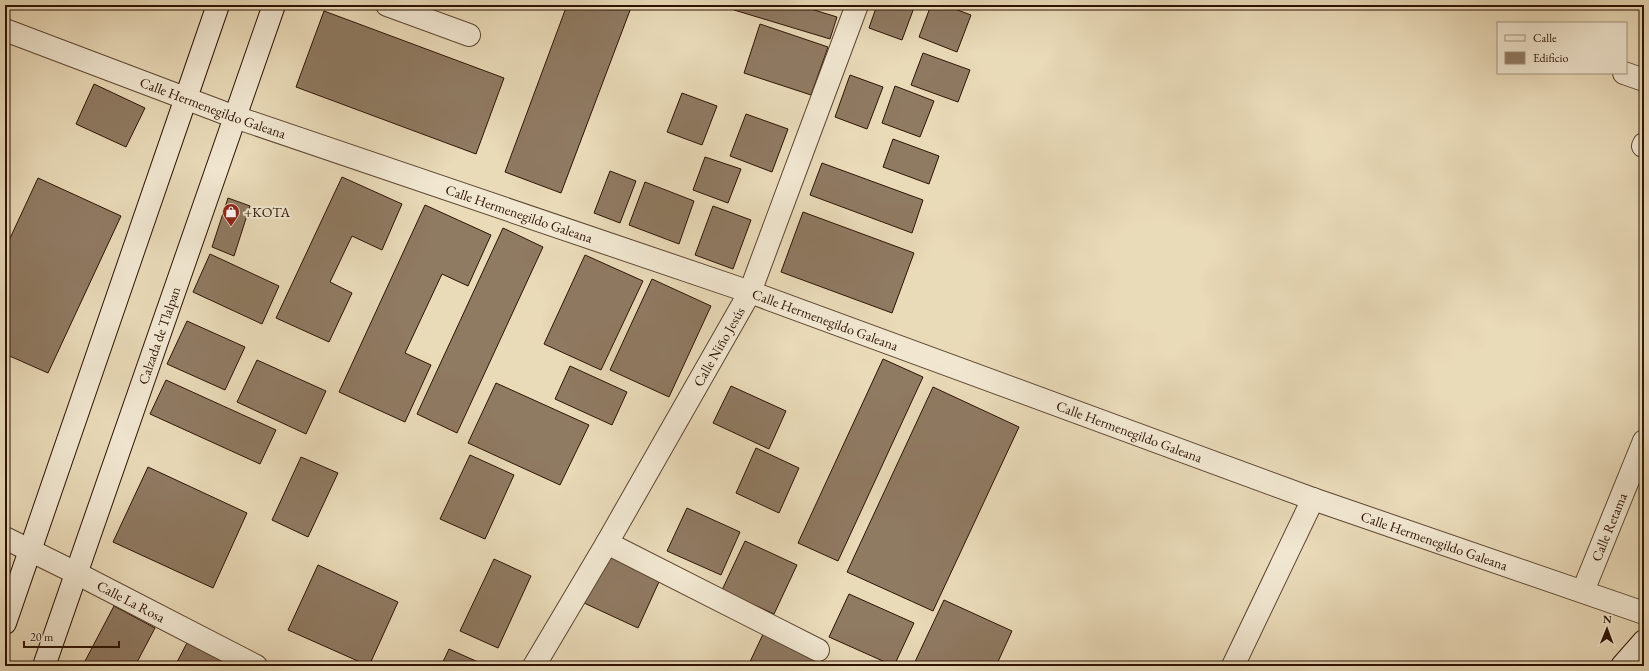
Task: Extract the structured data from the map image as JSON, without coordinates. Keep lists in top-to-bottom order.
{
  "streets": {
    "street": [
      "Calle Hermenegildo Galeana",
      "Calzada de Tlalpan",
      "Calle Niño Jesús",
      "Calle Retama",
      "Calle La Rosa"
    ]
  },
  "crossings": [
    ["Calle Hermenegildo Galeana", "Calzada de Tlalpan"],
    ["Calle Hermenegildo Galeana", "Calle Niño Jesús"],
    ["Calle Hermenegildo Galeana", "Calle Retama"],
    ["Calzada de Tlalpan", "Calle La Rosa"]
  ],
  "places": {
    "shop": ["+KOTA"]
  },
  "legend": ["Calle", "Edificio"],
  "scale_bar": "20 m",
  "north": "top"
}
